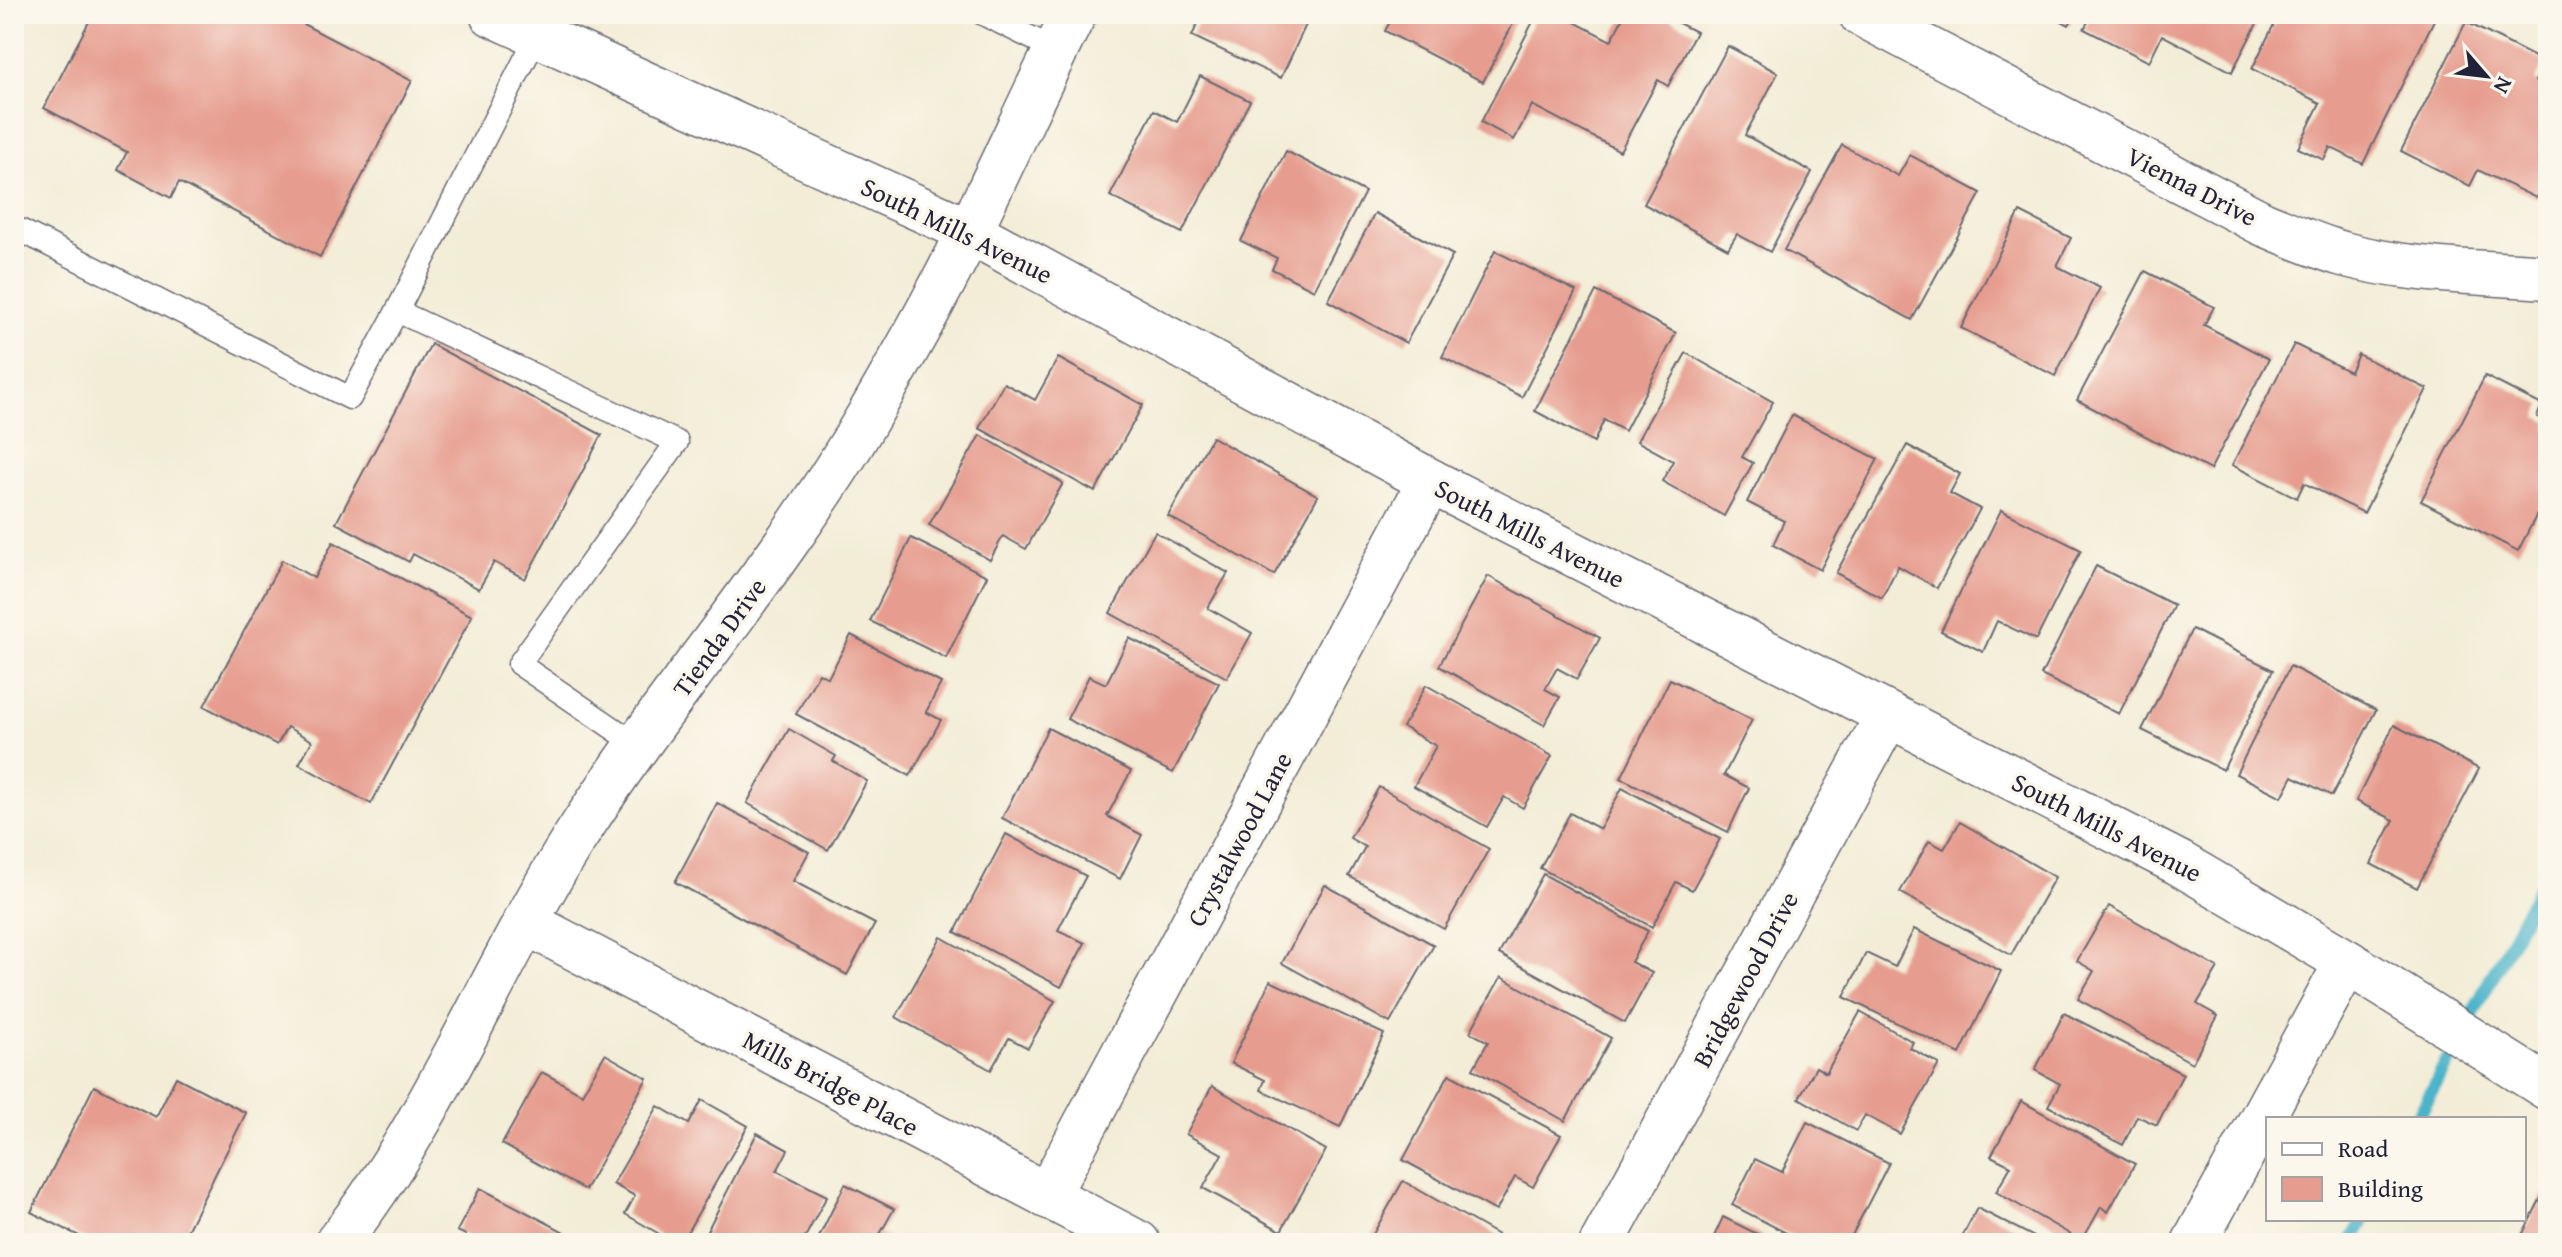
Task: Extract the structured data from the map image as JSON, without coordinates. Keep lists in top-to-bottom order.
{
  "streets": {
    "street": [
      "Vienna Drive",
      "South Mills Avenue",
      "Tienda Drive",
      "Crystalwood Lane",
      "Bridgewood Drive",
      "Mills Bridge Place"
    ]
  },
  "crossings": [
    ["South Mills Avenue", "Tienda Drive"],
    ["South Mills Avenue", "Crystalwood Lane"],
    ["South Mills Avenue", "Bridgewood Drive"],
    ["Tienda Drive", "Mills Bridge Place"],
    ["Crystalwood Lane", "Mills Bridge Place"]
  ],
  "legend": ["Road", "Building"],
  "north": "bottom right"
}
